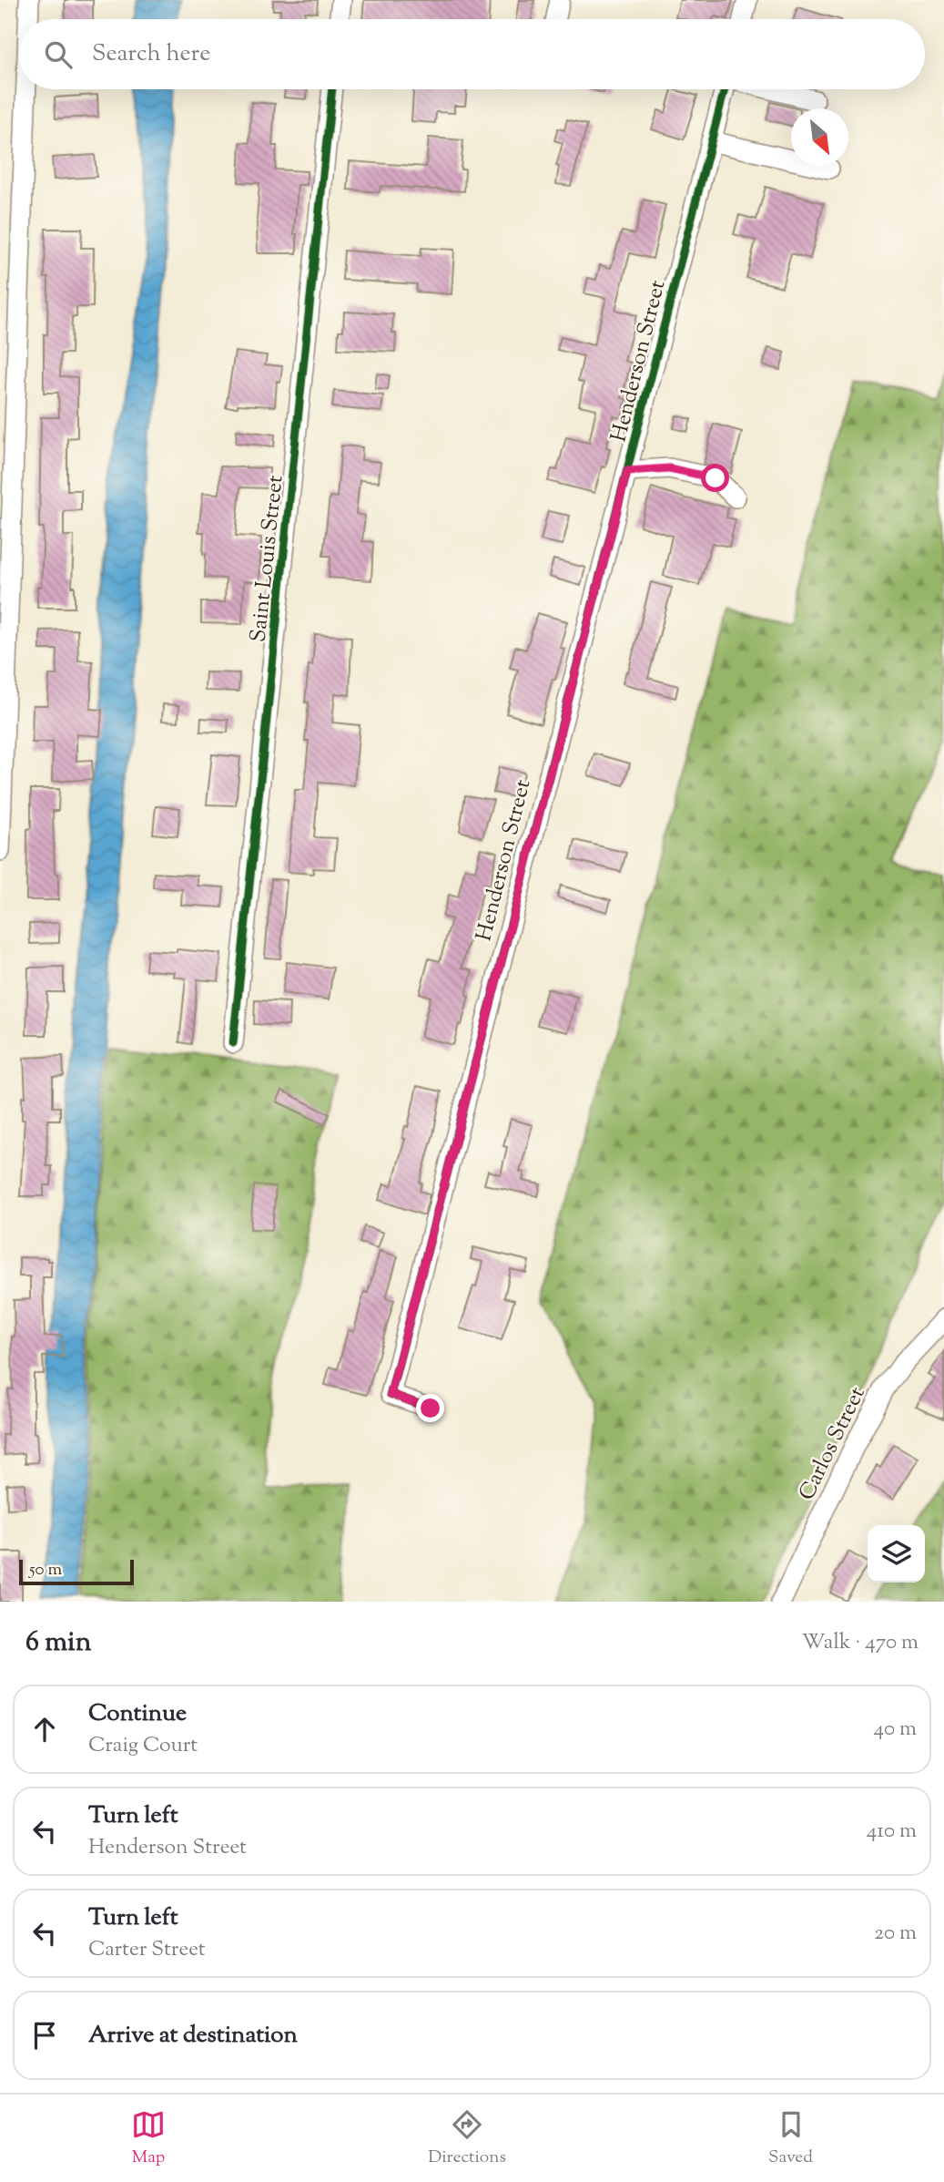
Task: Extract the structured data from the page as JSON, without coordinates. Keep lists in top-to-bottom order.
{
  "streets": {
    "street": ["Henderson Street", "Saint Louis Street", "Carlos Street"]
  },
  "scale_bar": "50 m",
  "north": "bottom right",
  "page": {
    "search": "Search here",
    "scale": "50 m",
    "heading": ["6 min", "Walk · 470 m"],
    "list": [
      ["Continue", "Craig Court", "40 m"],
      ["Turn left", "Henderson Street", "410 m"],
      ["Turn left", "Carter Street", "20 m"],
      "Arrive at destination"
    ],
    "nav": ["Map", "Directions", "Saved"]
  }
}
